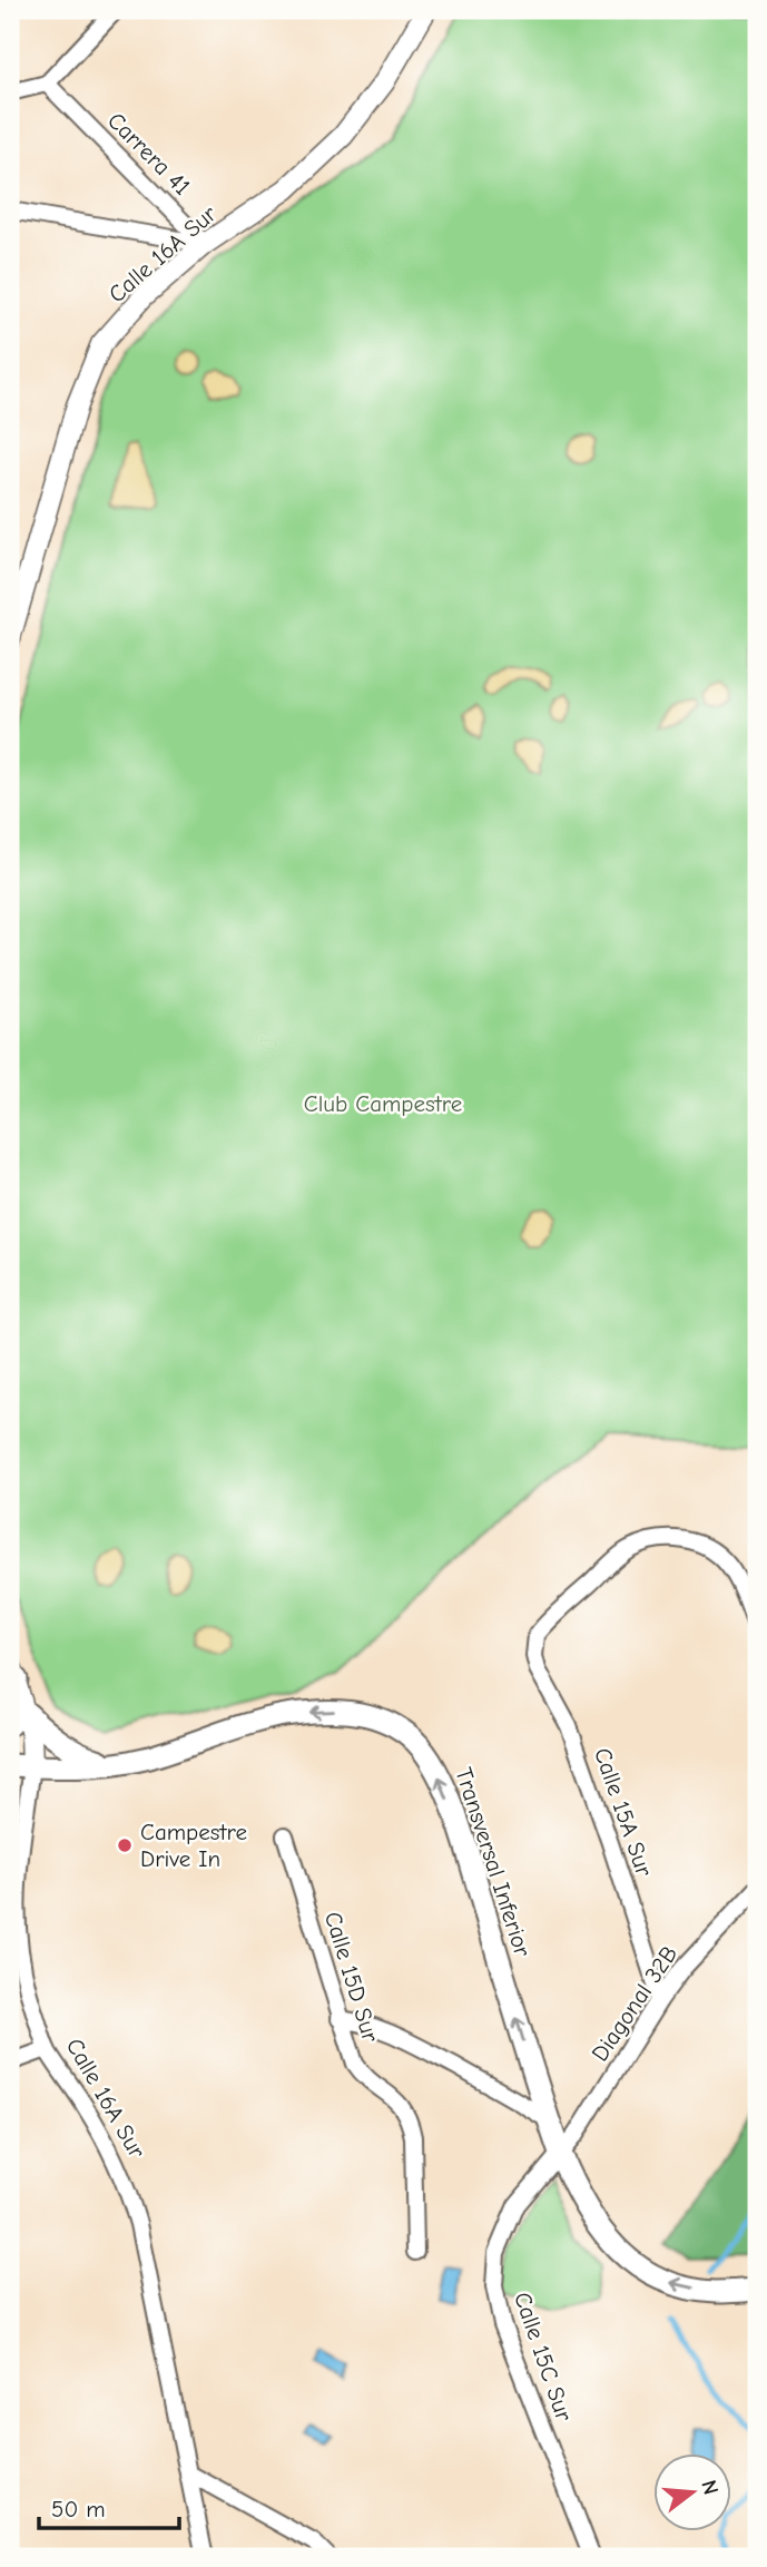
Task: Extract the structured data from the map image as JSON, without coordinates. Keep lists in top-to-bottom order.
{
  "streets": {
    "main road": ["Transversal Inferior"],
    "street": [
      "Carrera 41",
      "Calle 16A Sur",
      "Calle 15A Sur",
      "Calle 15D Sur",
      "Diagonal 32B",
      "Calle 15C Sur"
    ]
  },
  "crossings": [
    ["Carrera 41", "Calle 16A Sur"],
    ["Calle 16A Sur", "Transversal Inferior"],
    ["Calle 15A Sur", "Diagonal 32B"],
    ["Transversal Inferior", "Diagonal 32B"],
    ["Transversal Inferior", "Calle 15C Sur"],
    ["Diagonal 32B", "Calle 15C Sur"]
  ],
  "one_way": ["Transversal Inferior"],
  "parks": ["Club Campestre"],
  "places": ["Campestre Drive In"],
  "scale_bar": "50 m",
  "north": "right"
}
